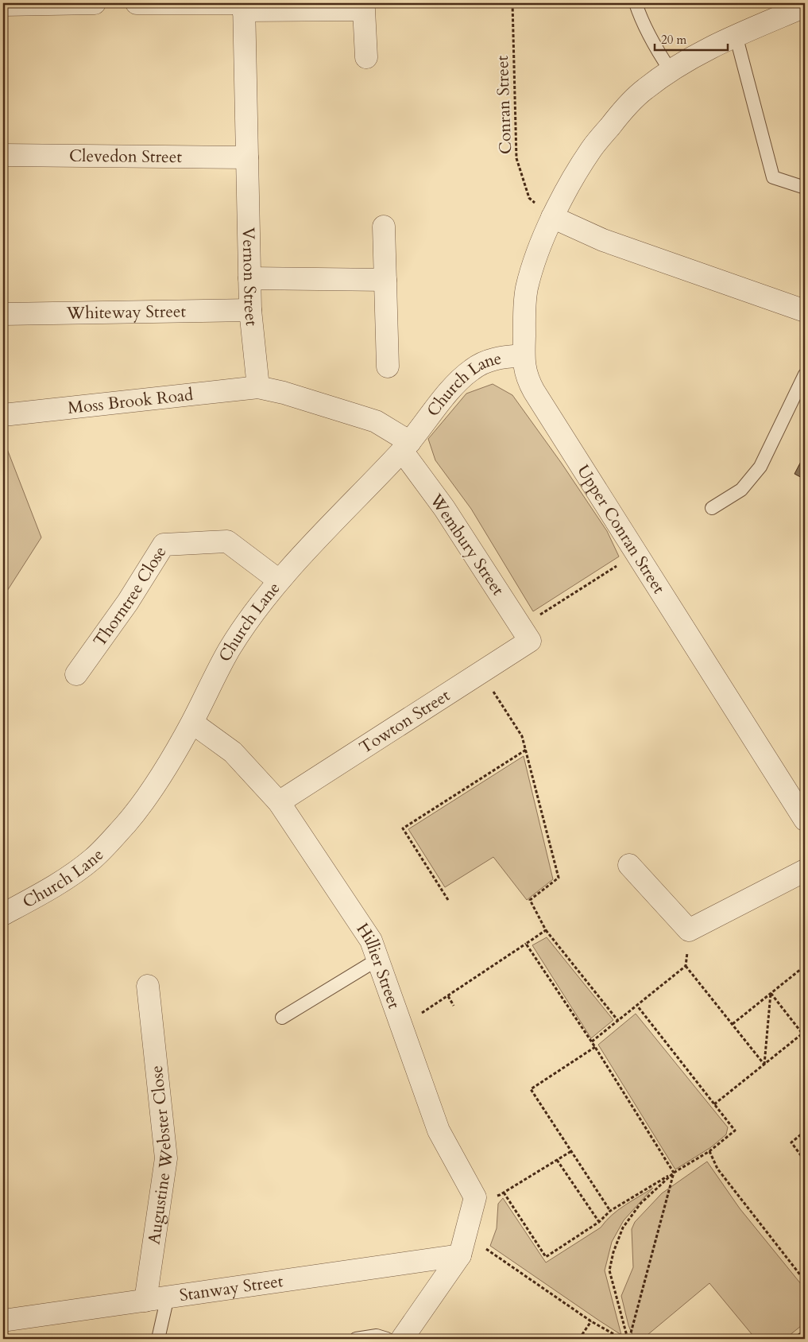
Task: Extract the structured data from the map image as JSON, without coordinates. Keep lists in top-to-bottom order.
{
  "streets": {
    "street": [
      "Clevedon Street",
      "Vernon Street",
      "Whiteway Street",
      "Church Lane",
      "Moss Brook Road",
      "Upper Conran Street",
      "Wembury Street",
      "Thorntree Close",
      "Towton Street",
      "Hillier Street",
      "Augustine Webster Close",
      "Stanway Street"
    ],
    "path": ["Conran Street"]
  },
  "crossings": [
    ["Conran Street", "Upper Conran Street"],
    ["Clevedon Street", "Vernon Street"],
    ["Vernon Street", "Whiteway Street"],
    ["Vernon Street", "Moss Brook Road"],
    ["Church Lane", "Upper Conran Street"],
    ["Church Lane", "Wembury Street"],
    ["Church Lane", "Thorntree Close"],
    ["Church Lane", "Hillier Street"],
    ["Wembury Street", "Towton Street"],
    ["Towton Street", "Hillier Street"],
    ["Augustine Webster Close", "Stanway Street"]
  ],
  "scale_bar": "20 m"
}
